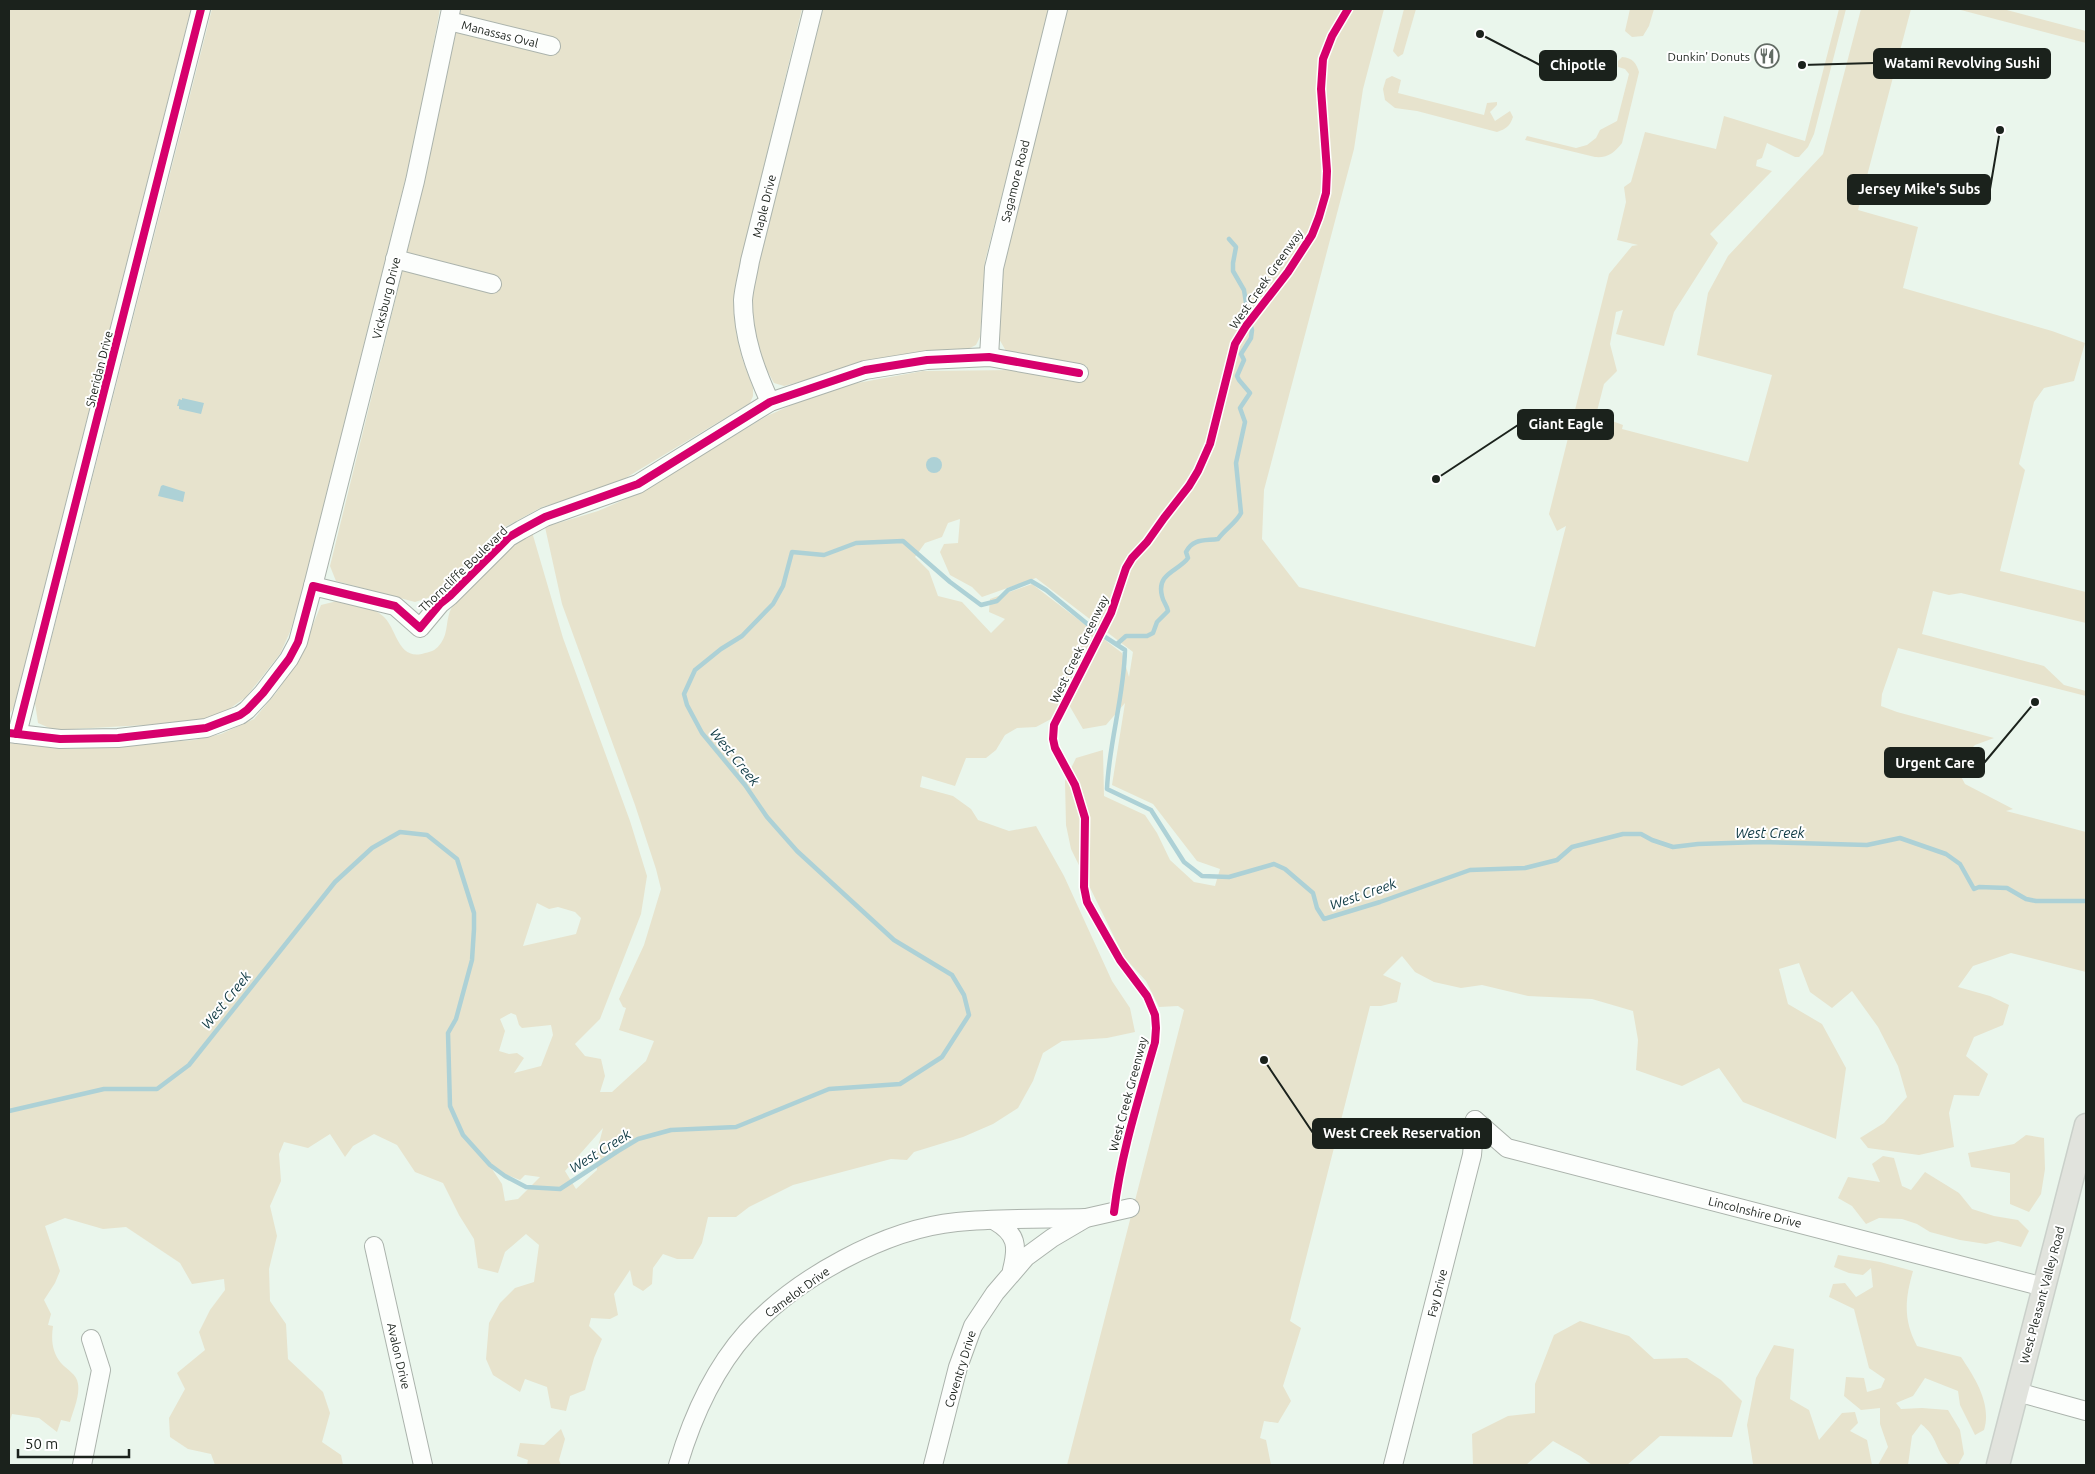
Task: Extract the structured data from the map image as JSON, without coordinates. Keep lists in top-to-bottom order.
{
  "streets": {
    "main road": ["West Pleasant Valley Road"],
    "street": [
      "Manassas Oval",
      "Sagamore Road",
      "Maple Drive",
      "Vicksburg Drive",
      "Sheridan Drive",
      "Thorncliffe Boulevard",
      "Lincolnshire Drive",
      "Camelot Drive",
      "Fay Drive",
      "Avalon Drive",
      "Coventry Drive"
    ],
    "cycle path": ["West Creek Greenway"]
  },
  "crossings": [
    ["Manassas Oval", "Vicksburg Drive"],
    ["Sagamore Road", "Thorncliffe Boulevard"],
    ["Maple Drive", "Thorncliffe Boulevard"],
    ["Vicksburg Drive", "Thorncliffe Boulevard"],
    ["Lincolnshire Drive", "Fay Drive"],
    ["Lincolnshire Drive", "West Pleasant Valley Road"],
    ["Camelot Drive", "Coventry Drive"]
  ],
  "water": ["West Creek"],
  "places": {
    "other": [
      "Chipotle",
      "Watami Revolving Sushi",
      "Jersey Mike's Subs",
      "Giant Eagle",
      "Urgent Care",
      "West Creek Reservation"
    ],
    "restaurant": ["Dunkin' Donuts"]
  },
  "scale_bar": "50 m"
}
